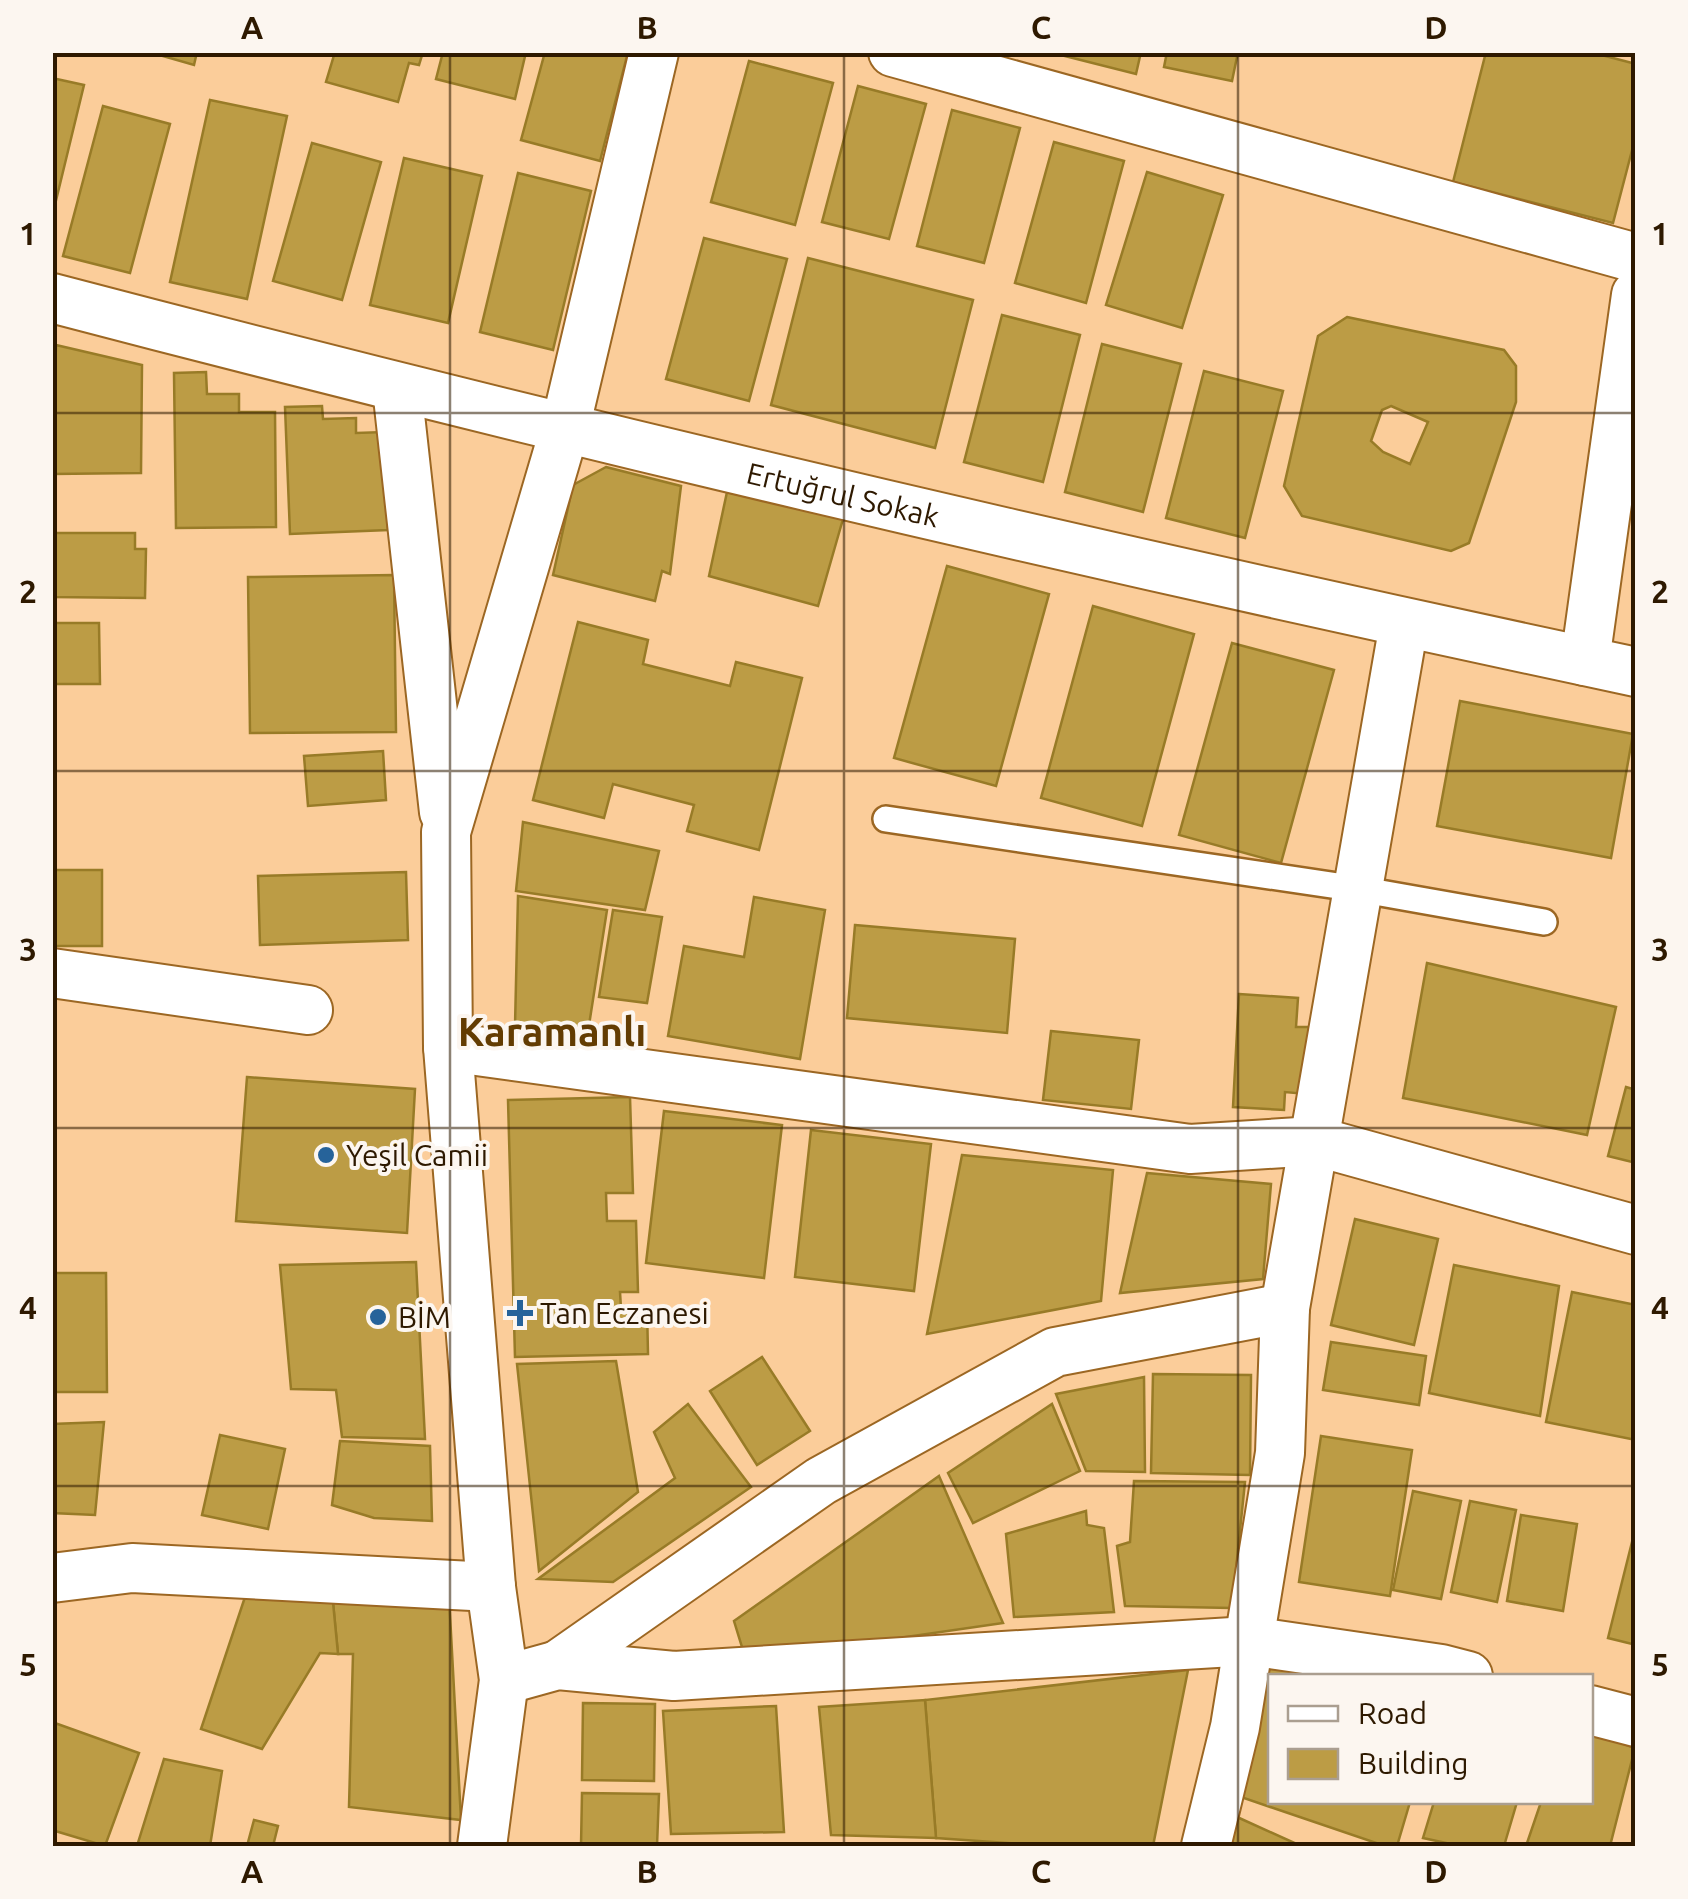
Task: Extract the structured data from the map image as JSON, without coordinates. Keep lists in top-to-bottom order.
{
  "streets": {
    "street": ["Ertuğrul Sokak"]
  },
  "districts": ["Karamanlı"],
  "places": {
    "other": ["Yeşil Camii", "BİM"],
    "health": ["Tan Eczanesi"]
  },
  "legend": ["Road", "Building"],
  "grid": {
    "columns": [
      "A",
      "B",
      "C",
      "D"
    ],
    "rows": [
      "1",
      "2",
      "3",
      "4",
      "5"
    ]
  }
}
